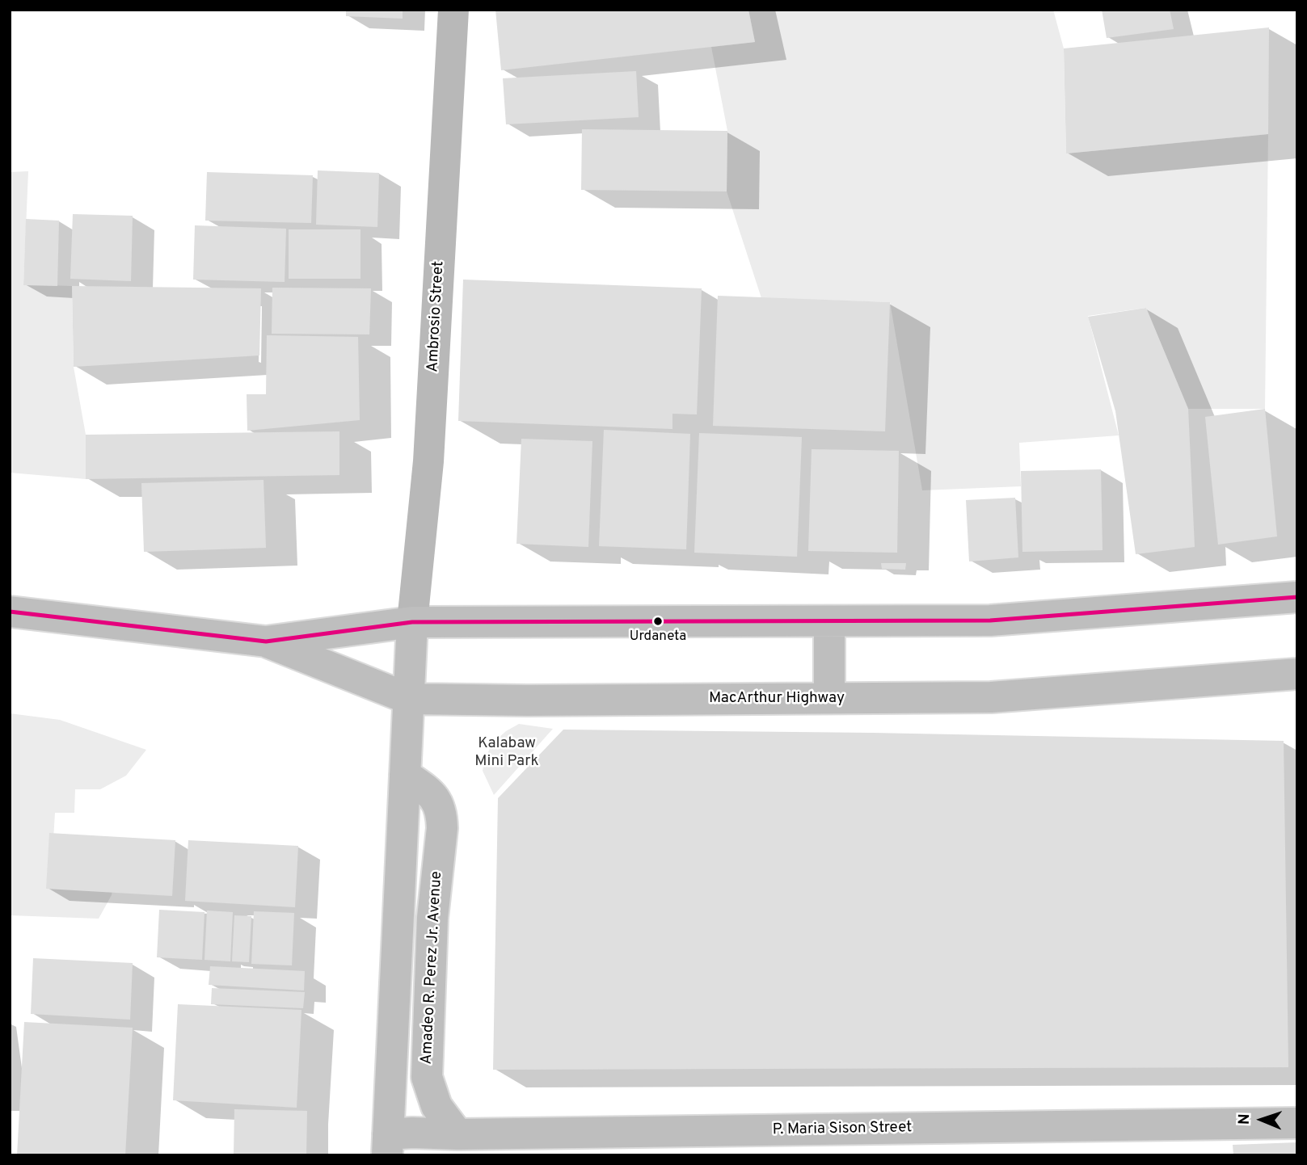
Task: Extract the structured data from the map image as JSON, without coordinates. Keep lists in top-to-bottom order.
{
  "streets": {
    "main road": [
      "Ambrosio Street",
      "MacArthur Highway",
      "Amadeo R. Perez Jr. Avenue",
      "P. Maria Sison Street"
    ]
  },
  "crossings": [
    ["Ambrosio Street", "MacArthur Highway"],
    ["Amadeo R. Perez Jr. Avenue", "P. Maria Sison Street"]
  ],
  "parks": ["Kalabaw Mini Park"],
  "places": ["Urdaneta"],
  "north": "left"
}
